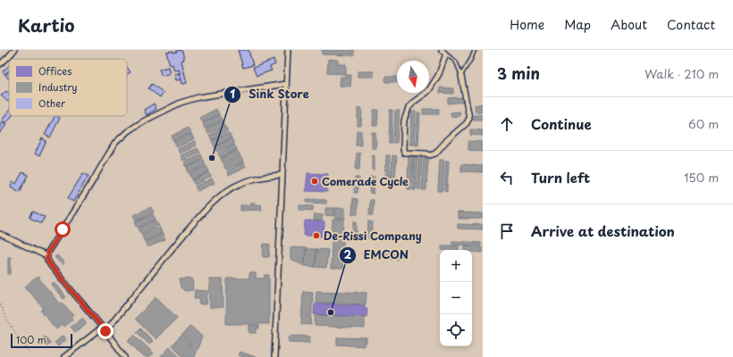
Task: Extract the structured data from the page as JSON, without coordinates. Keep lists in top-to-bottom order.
{
  "places": [
    "Sink Store",
    "Comerade Cycle",
    "De-Rissi Company",
    "EMCON"
  ],
  "legend": ["Offices", "Industry", "Other"],
  "scale_bar": "100 m",
  "north": "bottom",
  "page": {
    "header": "Kartio",
    "nav": [
      "Home",
      "Map",
      "About",
      "Contact"
    ],
    "heading": ["3 min", "Walk · 210 m"],
    "list": [
      ["Continue", "60 m"],
      ["Turn left", "150 m"],
      "Arrive at destination"
    ],
    "map_buttons": ["+", "−"],
    "scale": "100 m"
  }
}
